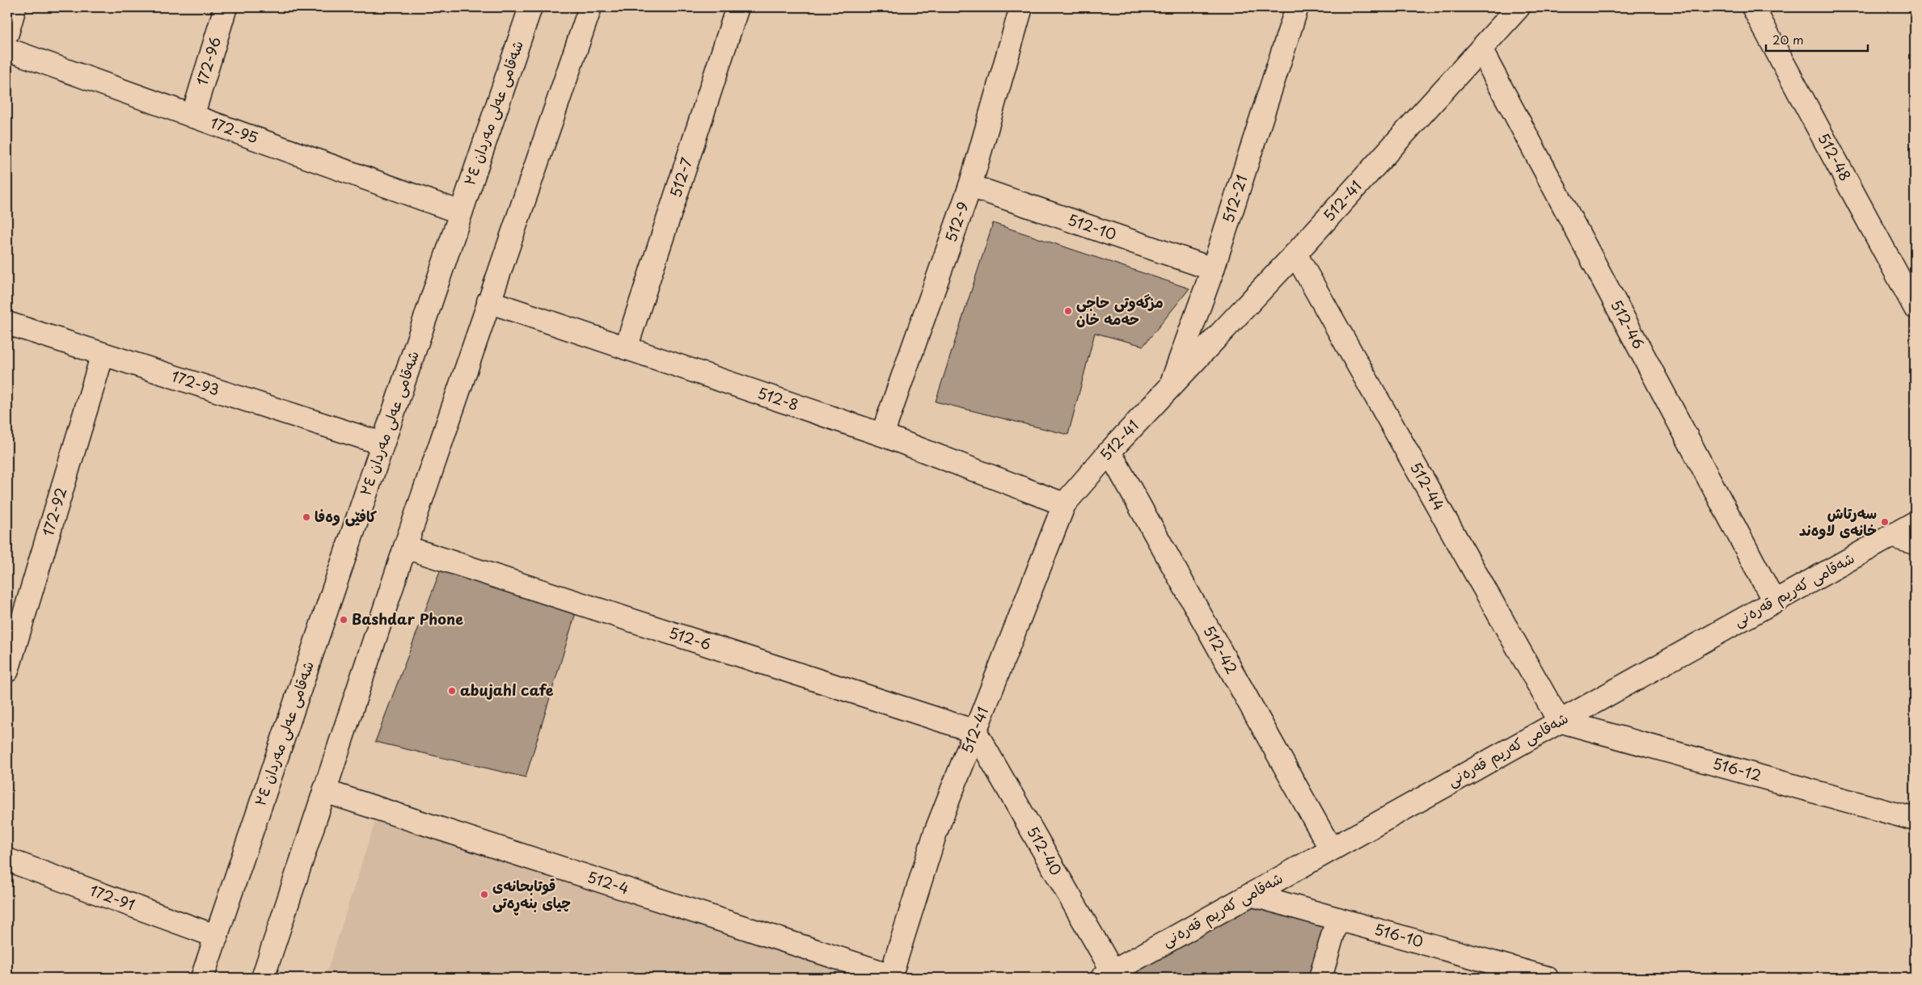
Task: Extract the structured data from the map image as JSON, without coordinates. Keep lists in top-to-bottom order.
{
  "streets": {
    "street": [
      "172-96",
      "شەقامی عەلی مەردان ٣٤",
      "172-95",
      "512-48",
      "512-7",
      "512-21",
      "512-41",
      "512-9",
      "512-10",
      "512-46",
      "172-93",
      "512-8",
      "512-44",
      "172-92",
      "شەقامی کەریم قەرەنی",
      "512-6",
      "512-42",
      "516-12",
      "512-40",
      "512-4",
      "172-91",
      "516-10"
    ]
  },
  "crossings": [
    ["172-96", "172-95"],
    ["شەقامی عەلی مەردان ٣٤", "172-95"],
    ["شەقامی عەلی مەردان ٣٤", "172-93"],
    ["شەقامی عەلی مەردان ٣٤", "172-91"],
    ["512-7", "512-8"],
    ["512-21", "512-41"],
    ["512-21", "512-10"],
    ["512-41", "512-46"],
    ["512-41", "512-8"],
    ["512-41", "512-44"],
    ["512-41", "512-6"],
    ["512-41", "512-42"],
    ["512-41", "512-40"],
    ["512-41", "512-4"],
    ["512-9", "512-10"],
    ["512-9", "512-8"],
    ["512-46", "شەقامی کەریم قەرەنی"],
    ["172-93", "172-92"],
    ["512-44", "شەقامی کەریم قەرەنی"],
    ["512-44", "516-12"],
    ["شەقامی کەریم قەرەنی", "512-42"],
    ["شەقامی کەریم قەرەنی", "516-12"],
    ["شەقامی کەریم قەرەنی", "512-40"],
    ["شەقامی کەریم قەرەنی", "516-10"],
    ["512-6", "512-40"]
  ],
  "places": [
    "مزگەوتی حاجی حەمە خان",
    "کافێی وەفا",
    "سەرتاش خانەی لاوەند",
    "Bashdar Phone",
    "abujahl cafe",
    "قوتابحانەی چیای بنەڕەتی"
  ],
  "scale_bar": "20 m"
}
